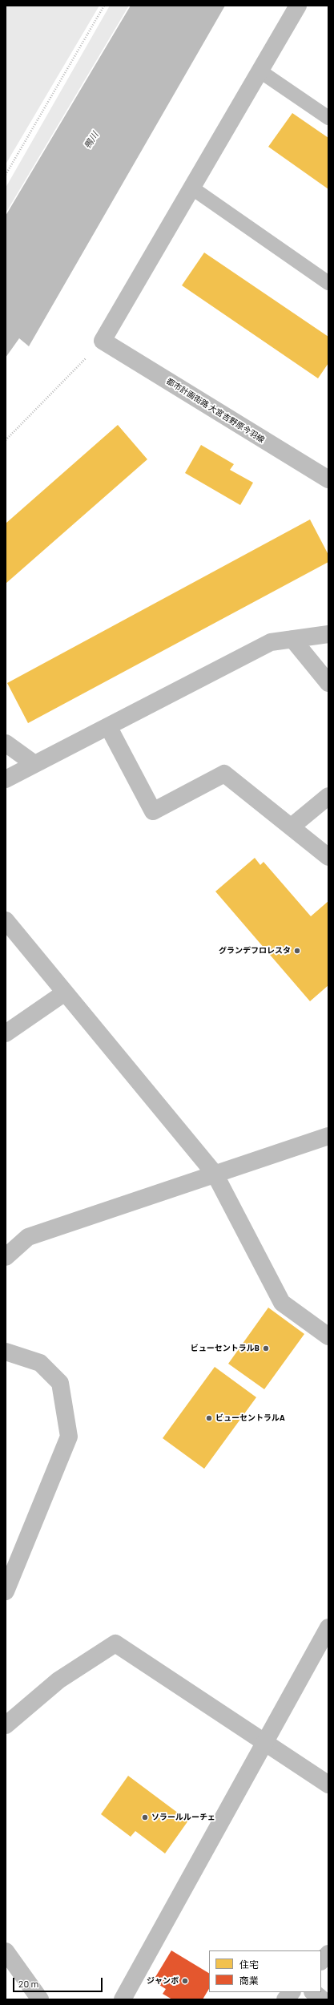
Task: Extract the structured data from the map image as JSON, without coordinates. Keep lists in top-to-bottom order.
{
  "streets": {
    "street": ["都市計画街路 大宮吉野原今羽線"]
  },
  "water": ["鴨川"],
  "places": [
    "グランデフロレスタ",
    "ビューセントラルB",
    "ビューセントラルA",
    "ソラールルーチェ",
    "ジャンボ"
  ],
  "legend": ["住宅", "商業"],
  "scale_bar": "20 m"
}
